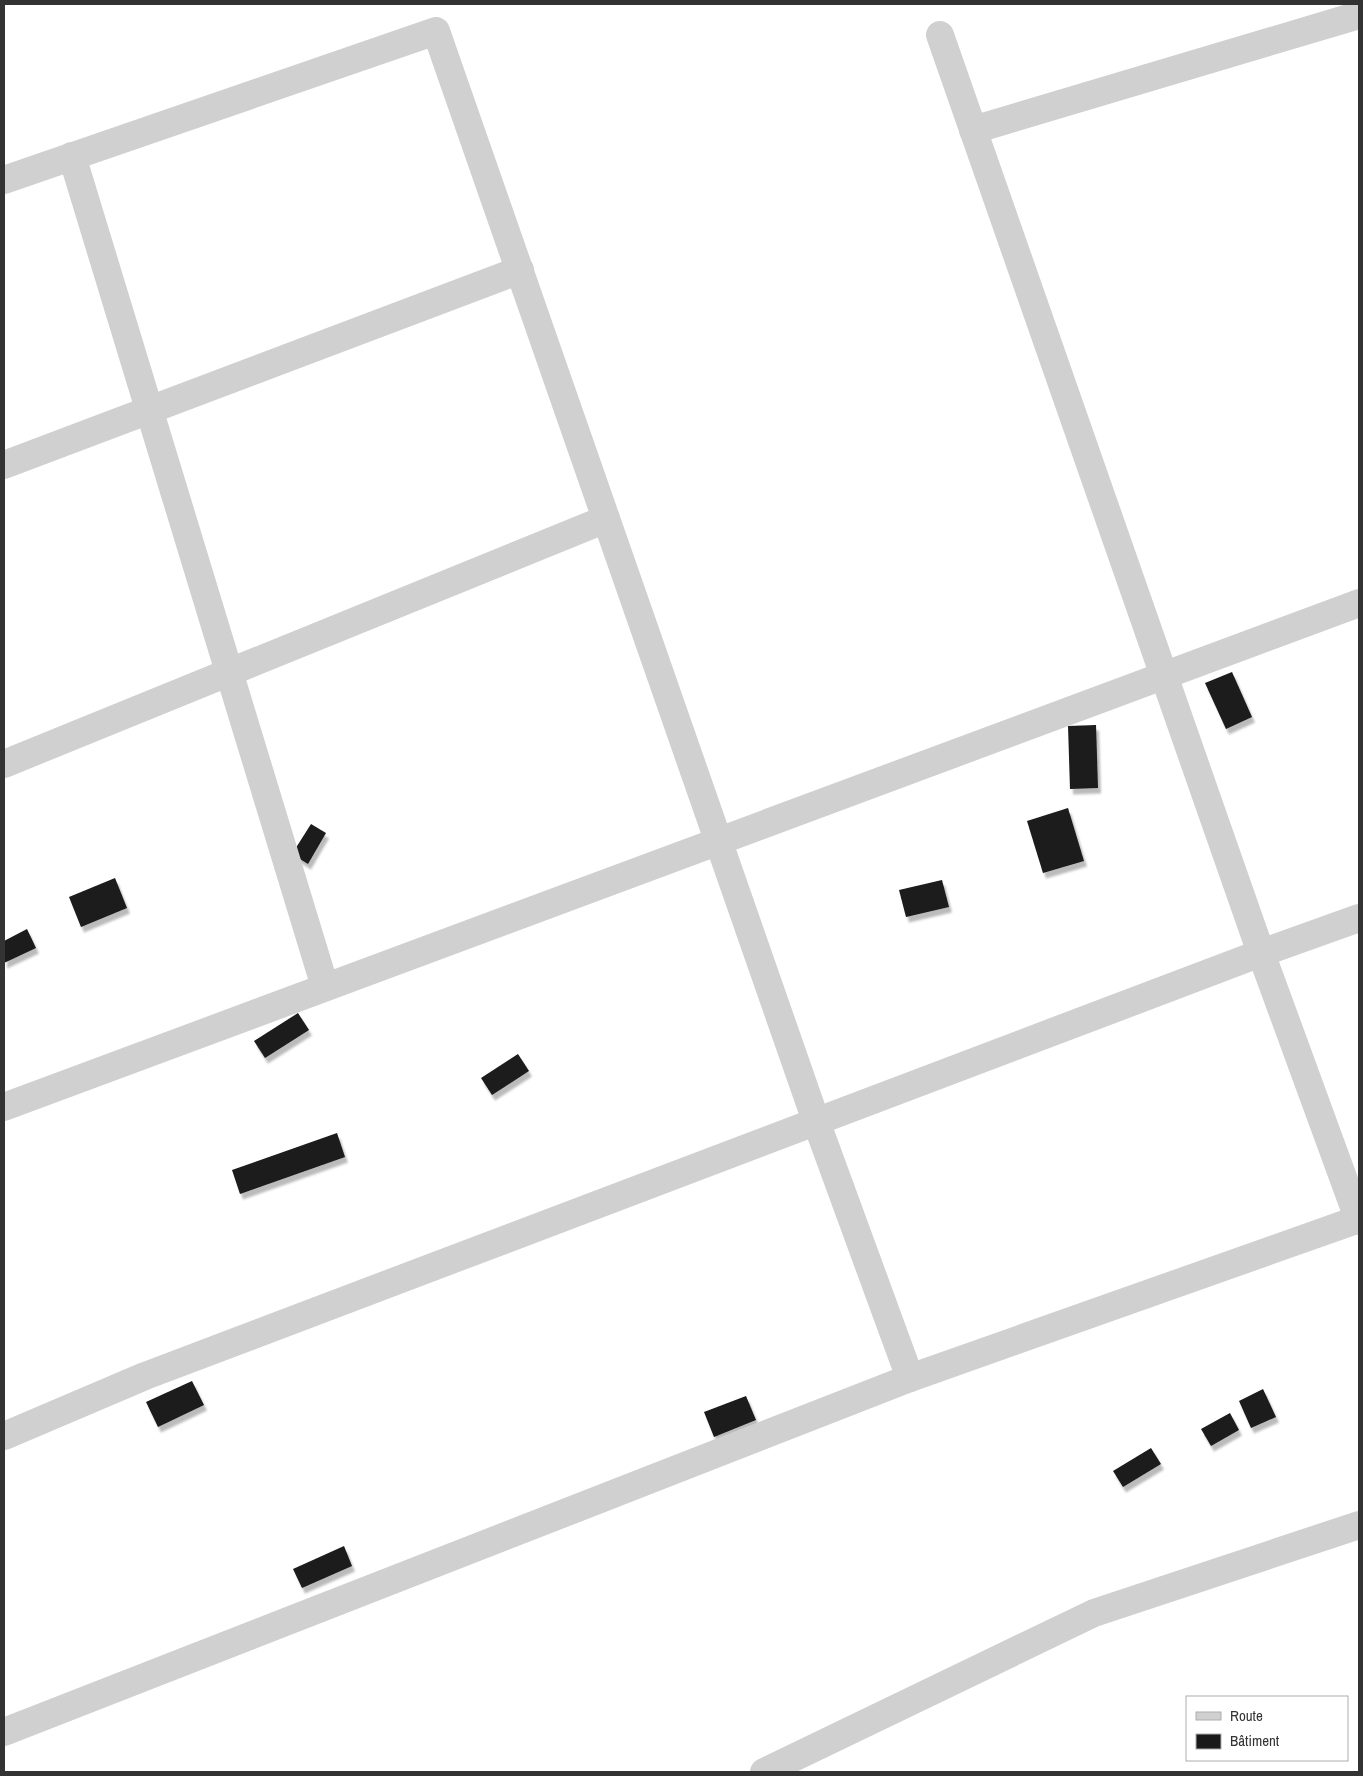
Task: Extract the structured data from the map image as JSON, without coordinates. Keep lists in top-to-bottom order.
{
  "legend": ["Route", "Bâtiment"]
}
